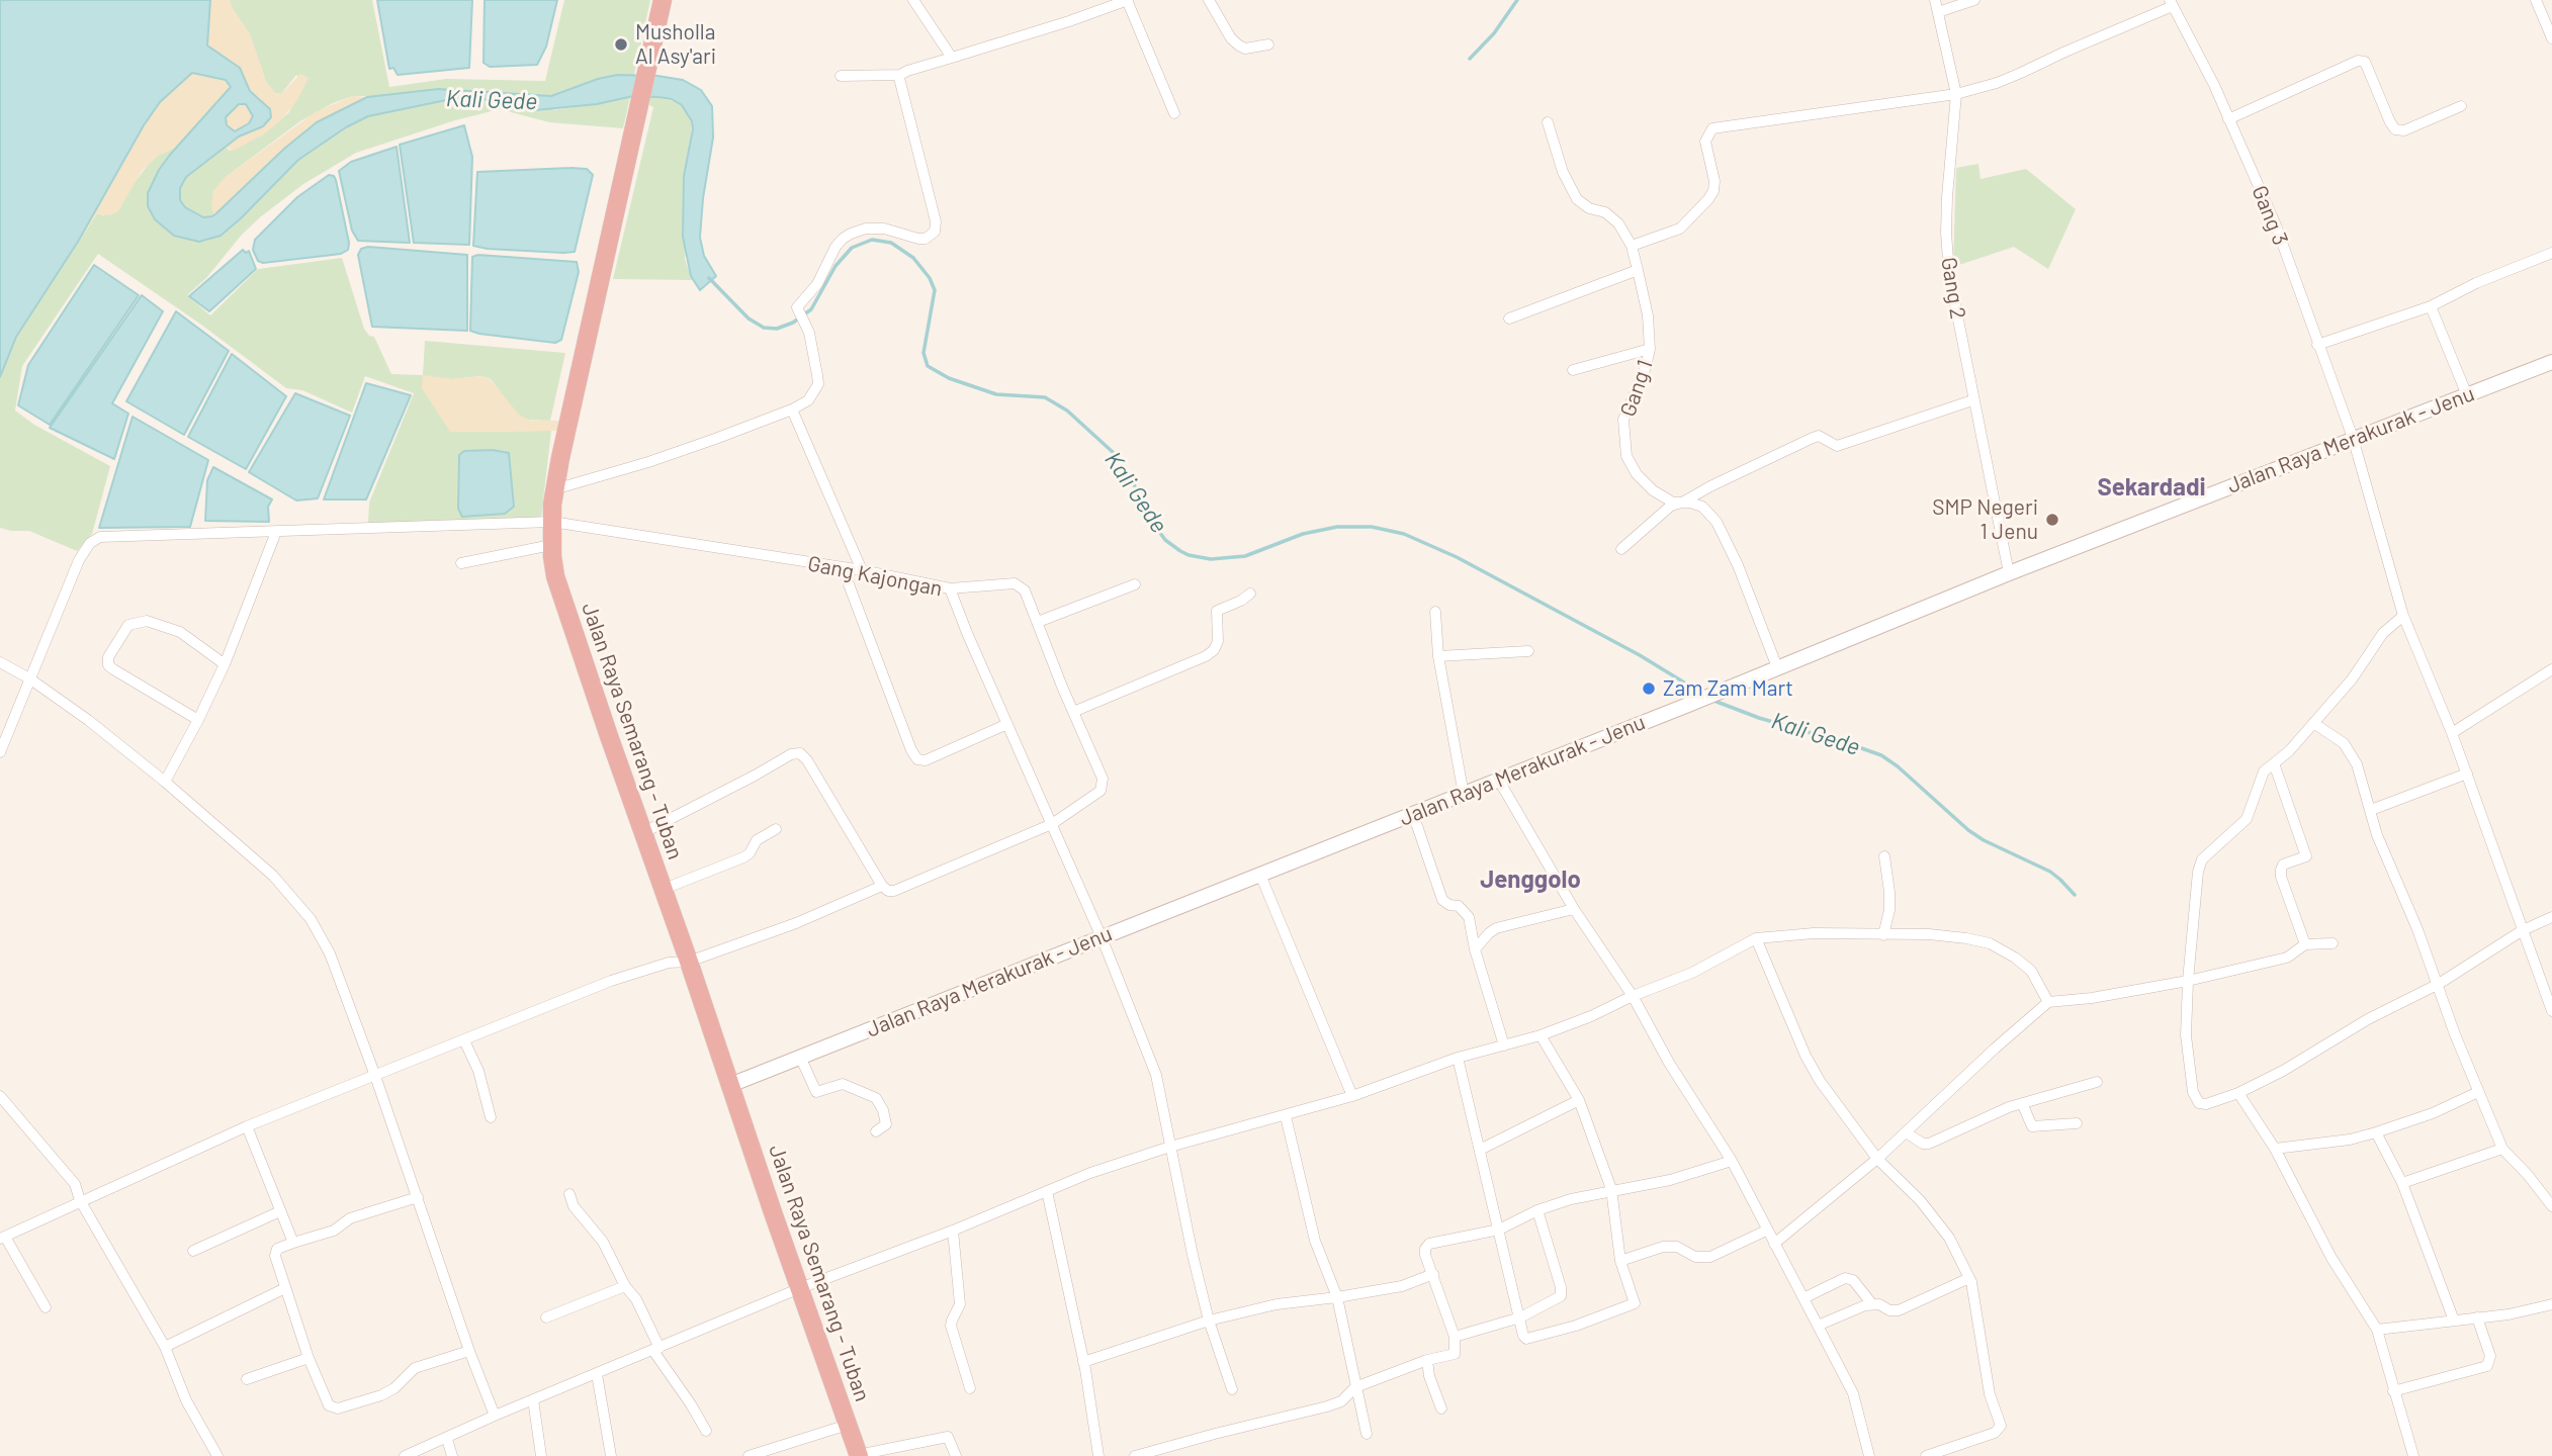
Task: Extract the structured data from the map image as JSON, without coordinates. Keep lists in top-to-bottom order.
{
  "streets": {
    "highway": ["Jalan Raya Semarang - Tuban"],
    "main road": ["Jalan Raya Merakurak - Jenu"],
    "street": [
      "Gang 3",
      "Gang 2",
      "Gang 1",
      "Gang Kajongan"
    ]
  },
  "crossings": [
    ["Gang 3", "Jalan Raya Merakurak - Jenu"],
    ["Gang 2", "Jalan Raya Merakurak - Jenu"],
    ["Gang 1", "Jalan Raya Merakurak - Jenu"],
    ["Jalan Raya Merakurak - Jenu", "Gang Kajongan"],
    ["Jalan Raya Merakurak - Jenu", "Jalan Raya Semarang - Tuban"],
    ["Gang Kajongan", "Jalan Raya Semarang - Tuban"]
  ],
  "districts": ["Sekardadi", "Jenggolo"],
  "water": ["Kali Gede"],
  "places": ["Musholla Al Asy'ari", "SMP Negeri 1 Jenu", "Zam Zam Mart"]
}
